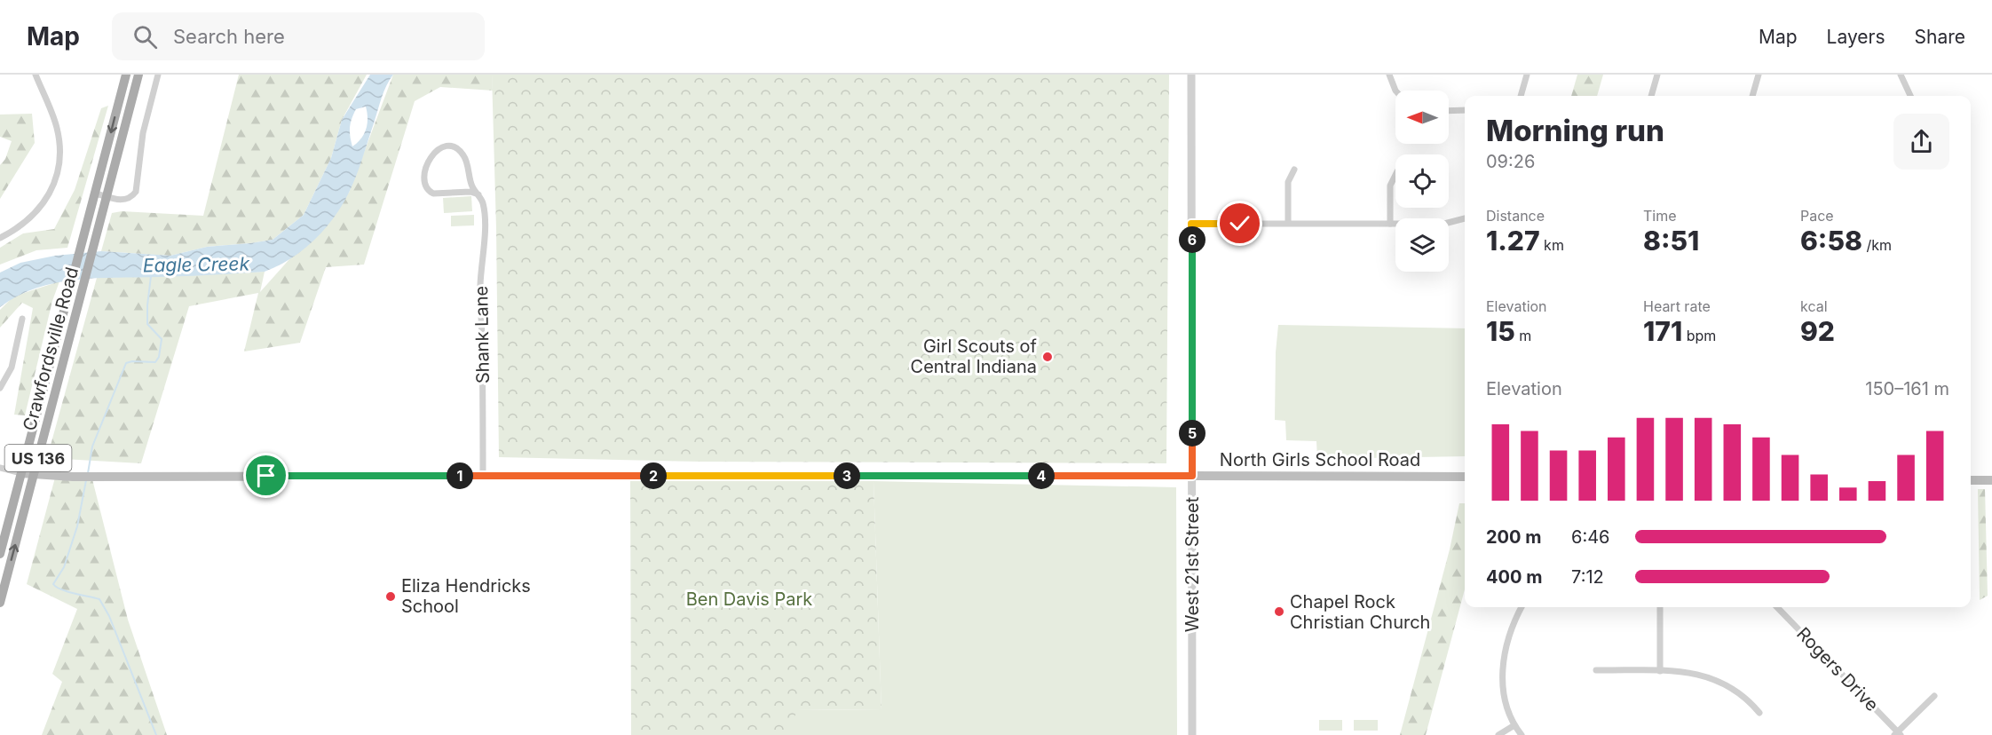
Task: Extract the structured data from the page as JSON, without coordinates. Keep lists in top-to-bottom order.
{
  "streets": {
    "main road": ["Crawfordsville Road", "US 136", "North Girls School Road"],
    "street": ["Shank Lane", "West 21st Street", "Rogers Drive"]
  },
  "crossings": [
    ["Shank Lane", "North Girls School Road"],
    ["Crawfordsville Road", "North Girls School Road"],
    ["North Girls School Road", "West 21st Street"]
  ],
  "water": ["Eagle Creek"],
  "parks": ["Ben Davis Park"],
  "places": ["Girl Scouts of Central Indiana", "Eliza Hendricks School", "Chapel Rock Christian Church"],
  "north": "left",
  "page": {
    "header": "Map",
    "search": "Search here",
    "nav": ["Map", "Layers", "Share"],
    "heading": ["Morning run", "09:26"],
    "stats": [
      ["Distance", "1.27 km"],
      ["Time", "8:51"],
      ["Pace", "6:58 /km"],
      ["Elevation", "15 m"],
      ["Heart rate", "171 bpm"],
      ["kcal", "92"]
    ],
    "pins": [
      "6",
      "5",
      "1",
      "2",
      "3",
      "4"
    ],
    "chart": ["Elevation", "150–161 m"],
    "list": [
      {
        "name": "200 m",
        "note": "6:46"
      },
      {
        "name": "400 m",
        "note": "7:12"
      }
    ]
  }
}
